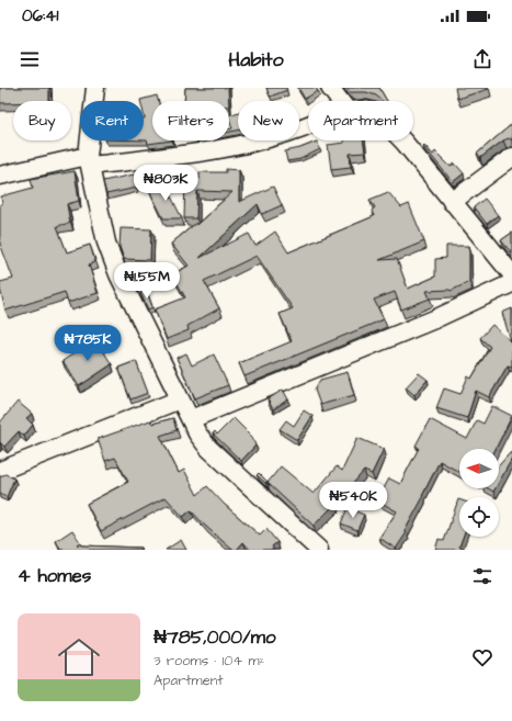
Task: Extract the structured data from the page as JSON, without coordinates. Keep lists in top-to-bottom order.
{
  "north": "left",
  "page": {
    "status": "06:41",
    "header": "Habito",
    "chip": [
      "Buy",
      "Rent",
      "Filters",
      "New",
      "Apartment"
    ],
    "price": [
      "₦803K",
      "₦1.55M",
      "₦785K",
      "₦540K"
    ],
    "heading": "4 homes",
    "list": [
      {
        "name": "₦785,000/mo",
        "note": "3 rooms · 104 m² · Apartment"
      }
    ]
  }
}
